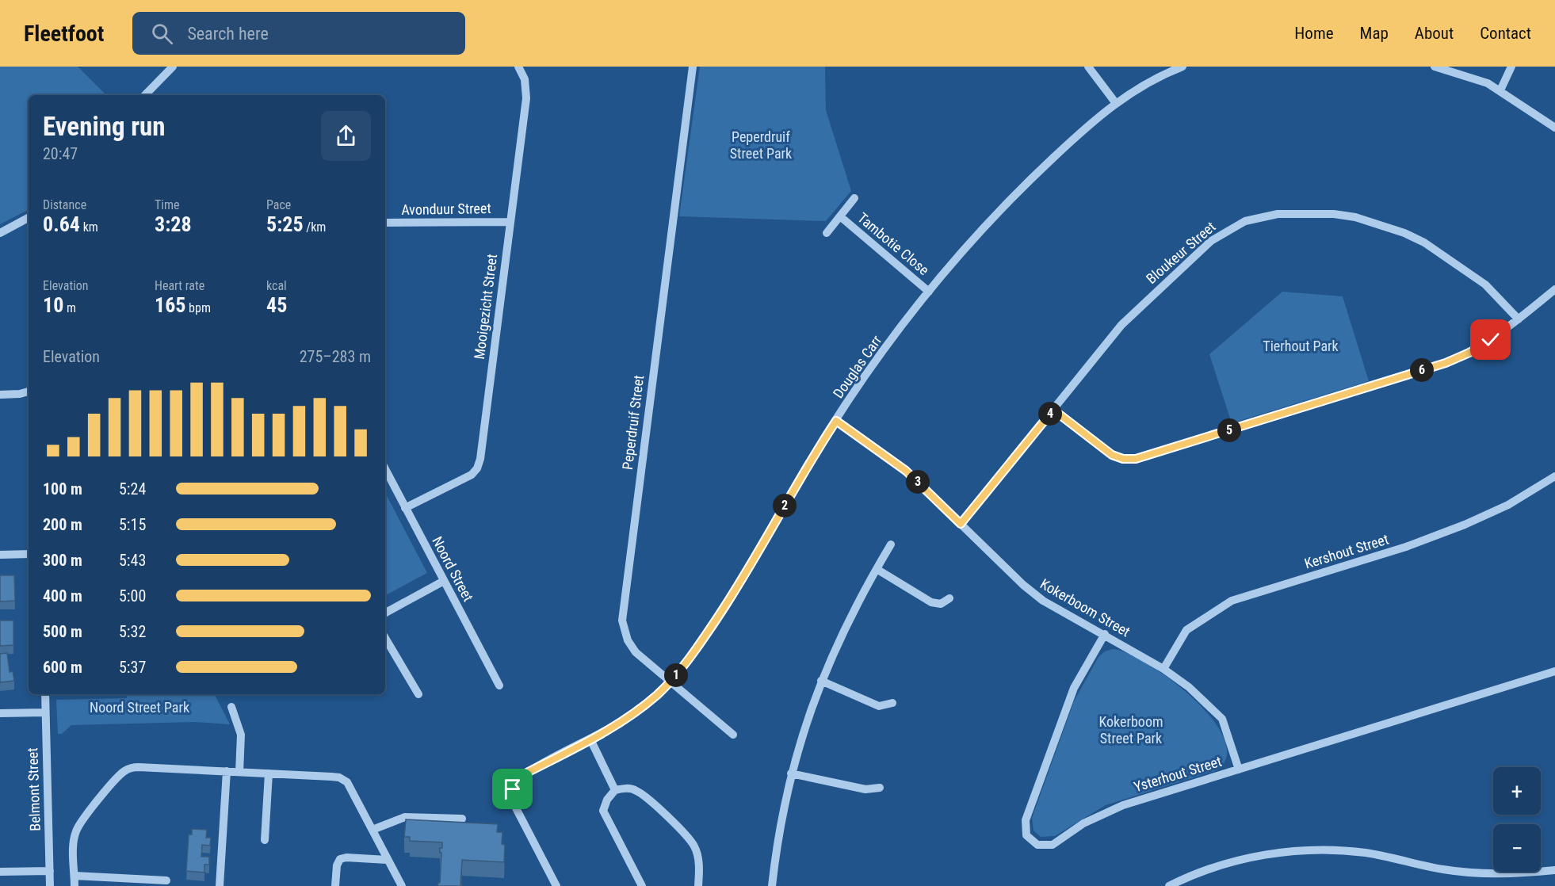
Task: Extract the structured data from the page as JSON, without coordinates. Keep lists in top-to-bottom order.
{
  "streets": {
    "street": [
      "Avonduur Street",
      "Tambotie Close",
      "Bloukeur Street",
      "Mooigezicht Street",
      "Douglas Carr",
      "Peperdruif Street",
      "Kershout Street",
      "Noord Street",
      "Kokerboom Street",
      "Ysterhout Street",
      "Belmont Street"
    ]
  },
  "crossings": [
    ["Avonduur Street", "Mooigezicht Street"],
    ["Tambotie Close", "Douglas Carr"],
    ["Bloukeur Street", "Kokerboom Street"],
    ["Mooigezicht Street", "Noord Street"],
    ["Douglas Carr", "Peperdruif Street"],
    ["Douglas Carr", "Kokerboom Street"],
    ["Kershout Street", "Kokerboom Street"],
    ["Kokerboom Street", "Ysterhout Street"]
  ],
  "parks": [
    "Peperdruif Street Park",
    "Tierhout Park",
    "Noord Street Park",
    "Kokerboom Street Park"
  ],
  "page": {
    "header": "Fleetfoot",
    "search": "Search here",
    "nav": [
      "Home",
      "Map",
      "About",
      "Contact"
    ],
    "heading": ["Evening run", "20:47"],
    "stats": [
      ["Distance", "0.64 km"],
      ["Time", "3:28"],
      ["Pace", "5:25 /km"],
      ["Elevation", "10 m"],
      ["Heart rate", "165 bpm"],
      ["kcal", "45"]
    ],
    "chart": ["Elevation", "275–283 m"],
    "pins": [
      "6",
      "4",
      "5",
      "3",
      "2",
      "1"
    ],
    "list": [
      {
        "name": "100 m",
        "note": "5:24"
      },
      {
        "name": "200 m",
        "note": "5:15"
      },
      {
        "name": "300 m",
        "note": "5:43"
      },
      {
        "name": "400 m",
        "note": "5:00"
      },
      {
        "name": "500 m",
        "note": "5:32"
      },
      {
        "name": "600 m",
        "note": "5:37"
      }
    ],
    "map_buttons": ["+", "−"]
  }
}
